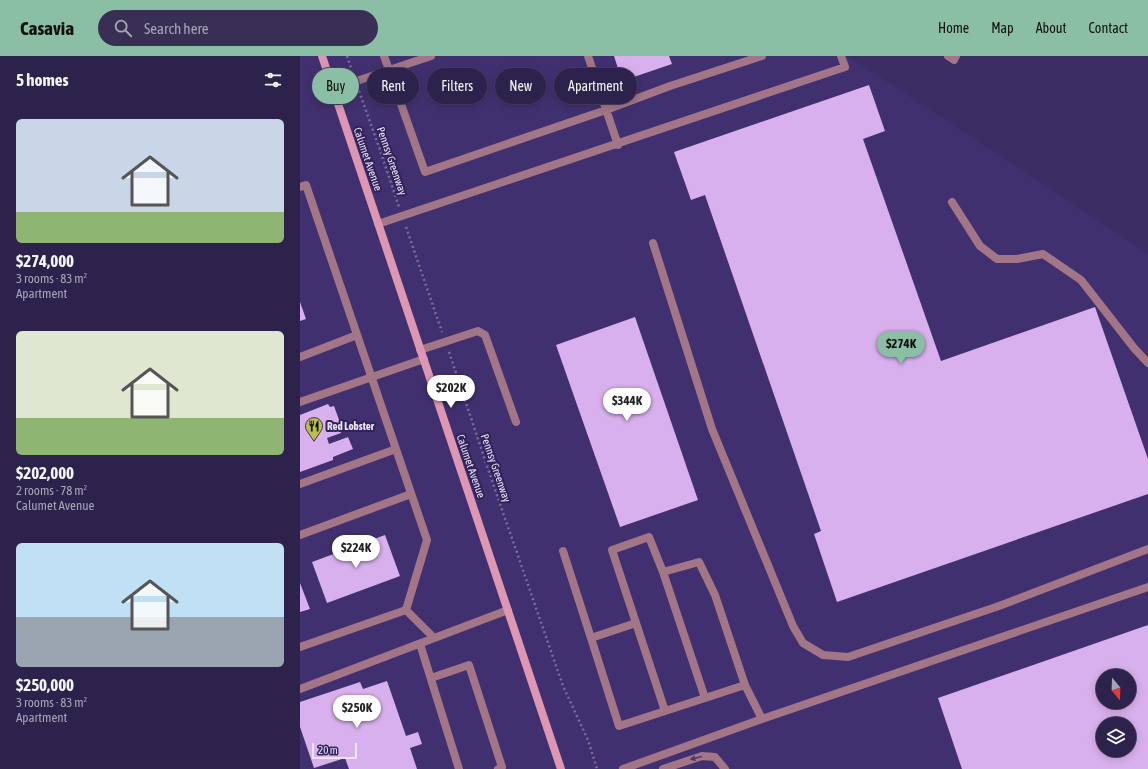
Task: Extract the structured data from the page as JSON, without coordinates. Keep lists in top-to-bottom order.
{
  "streets": {
    "main road": ["Calumet Avenue"],
    "path": ["Pennsy Greenway"]
  },
  "places": {
    "restaurant": ["Red Lobster"]
  },
  "scale_bar": "20 m",
  "north": "bottom",
  "page": {
    "header": "Casavia",
    "search": "Search here",
    "nav": [
      "Home",
      "Map",
      "About",
      "Contact"
    ],
    "heading": "5 homes",
    "chip": [
      "Buy",
      "Rent",
      "Filters",
      "New",
      "Apartment"
    ],
    "list": [
      {
        "name": "$274,000",
        "note": "3 rooms · 83 m² · Apartment"
      },
      {
        "name": "$202,000",
        "note": "2 rooms · 78 m² · Calumet Avenue"
      },
      {
        "name": "$250,000",
        "note": "3 rooms · 83 m² · Apartment"
      }
    ],
    "price": [
      "$274K",
      "$202K",
      "$344K",
      "$224K",
      "$250K"
    ],
    "scale": "20 m"
  }
}
